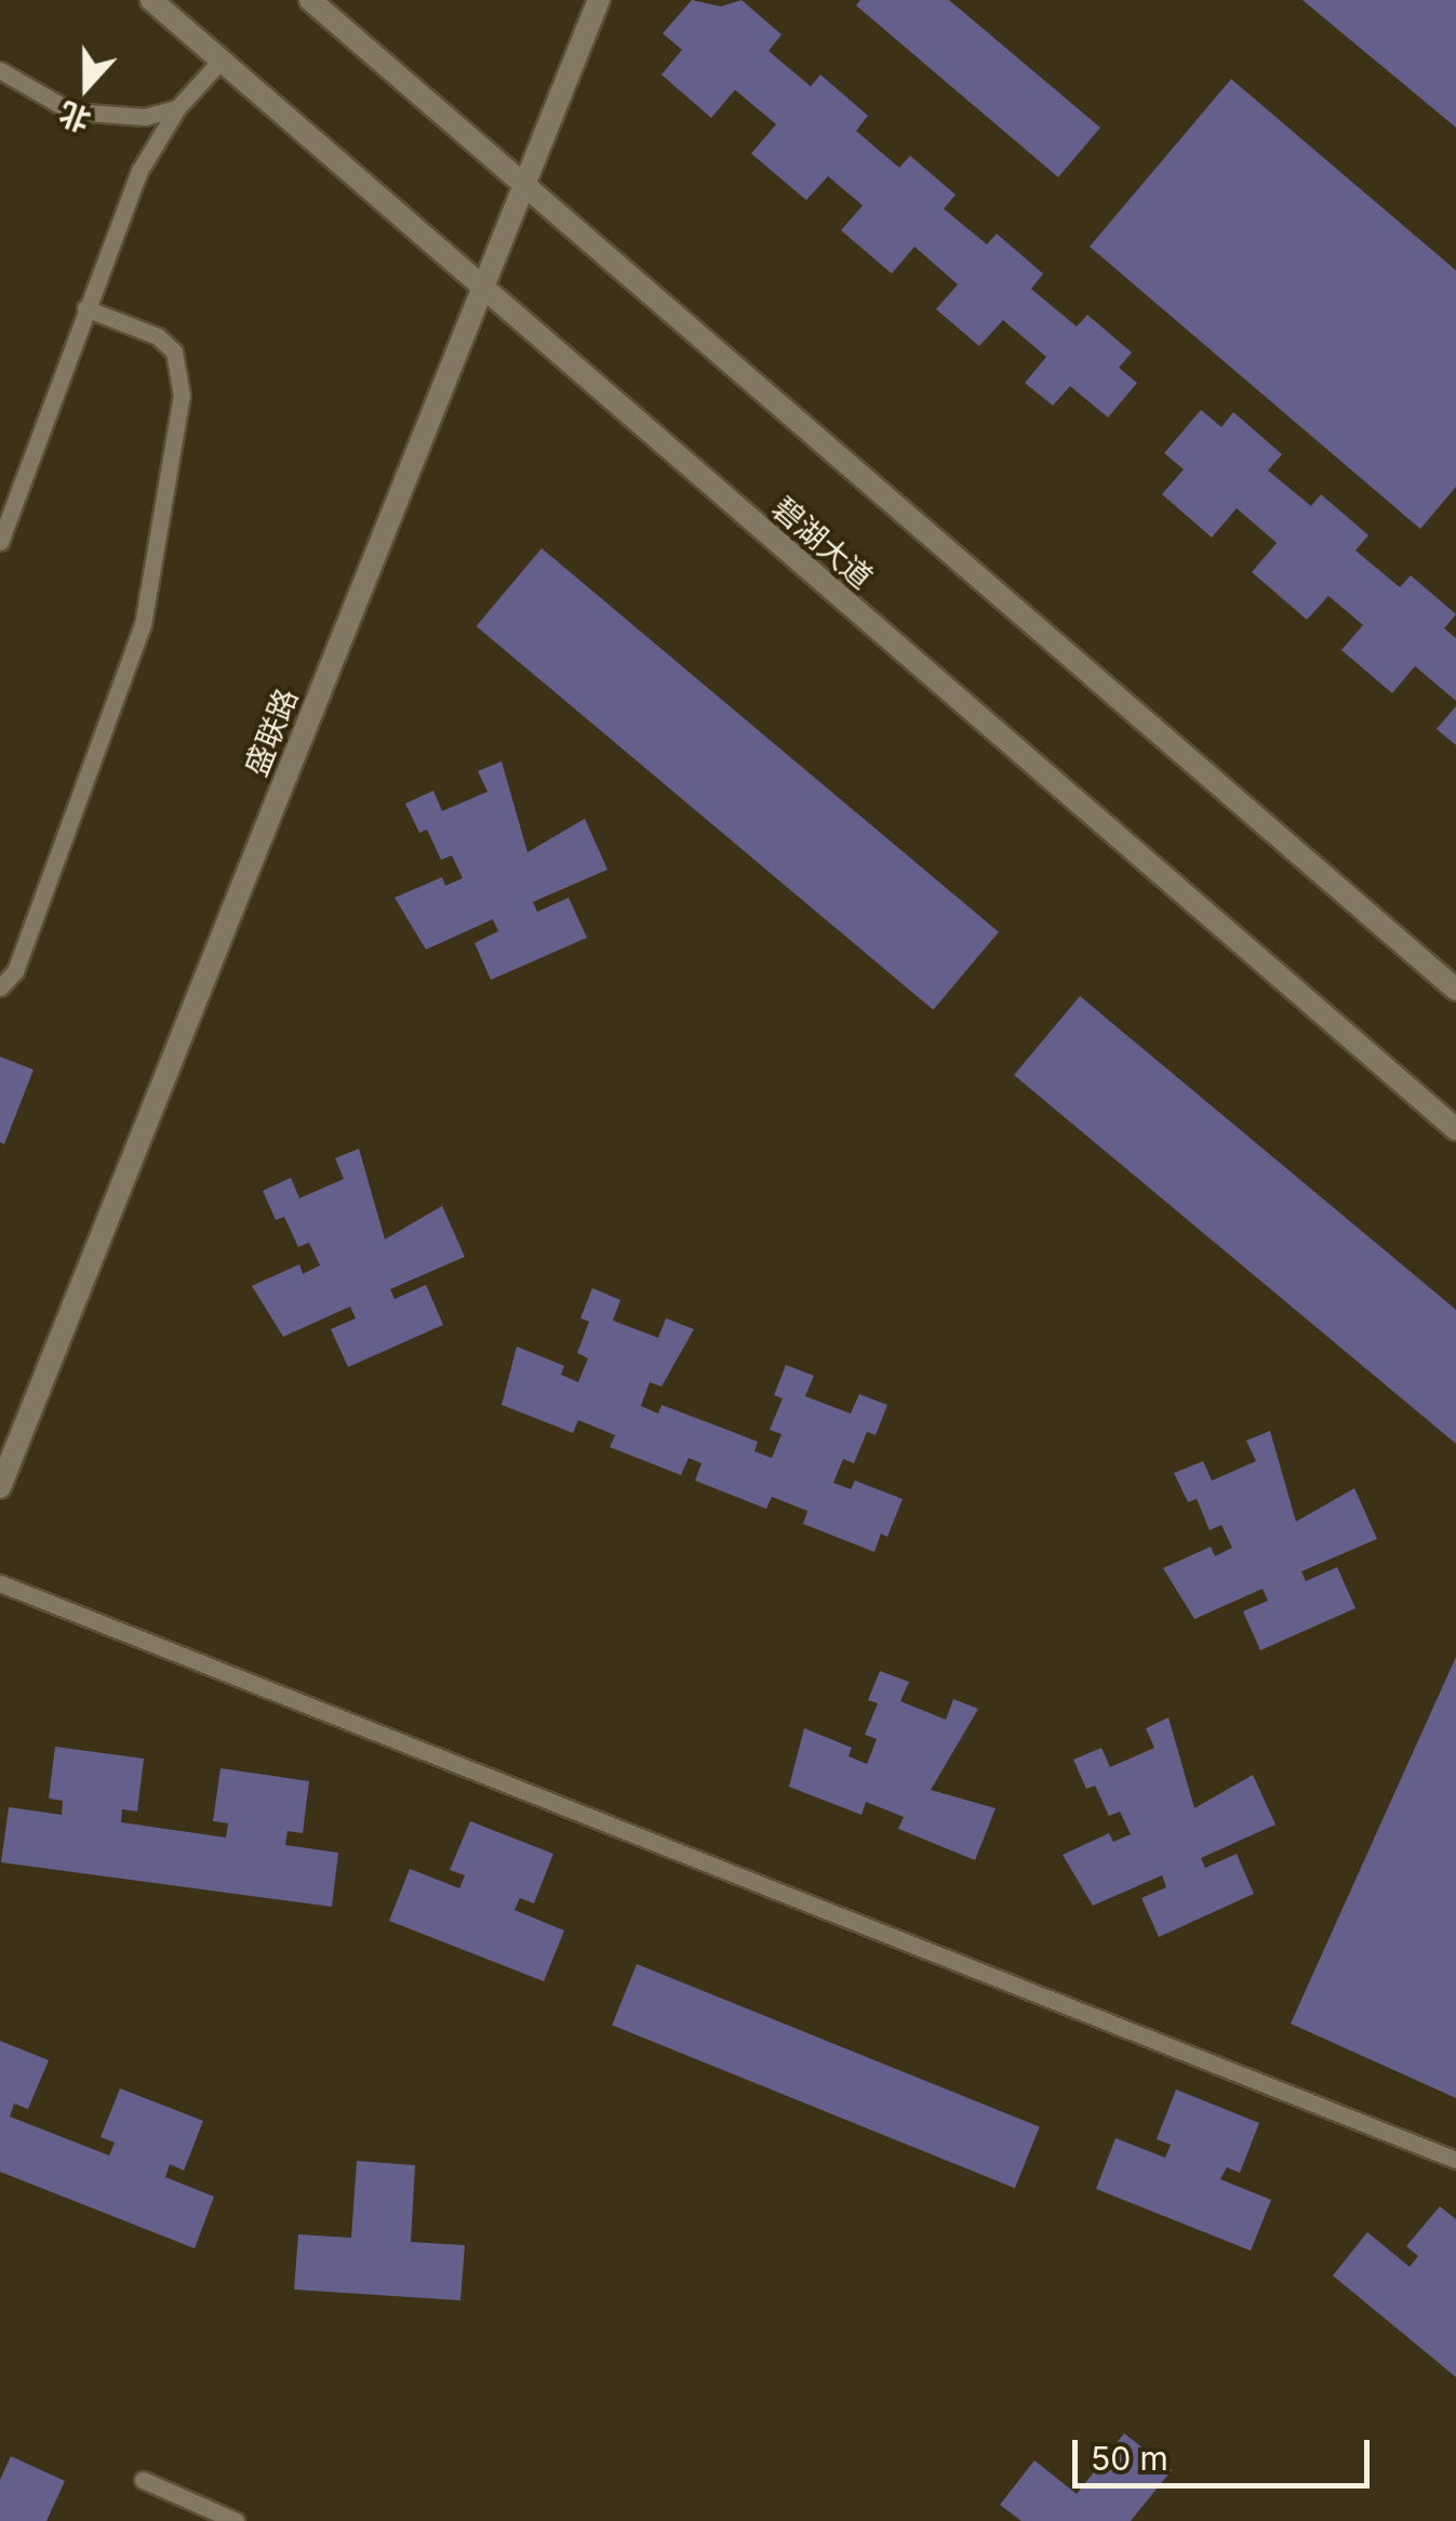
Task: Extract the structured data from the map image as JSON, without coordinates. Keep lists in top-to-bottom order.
{
  "streets": {
    "street": ["碧湖大道", "盛联路"]
  },
  "crossings": [
    ["碧湖大道", "盛联路"]
  ],
  "scale_bar": "50 m",
  "north": "bottom"
}
